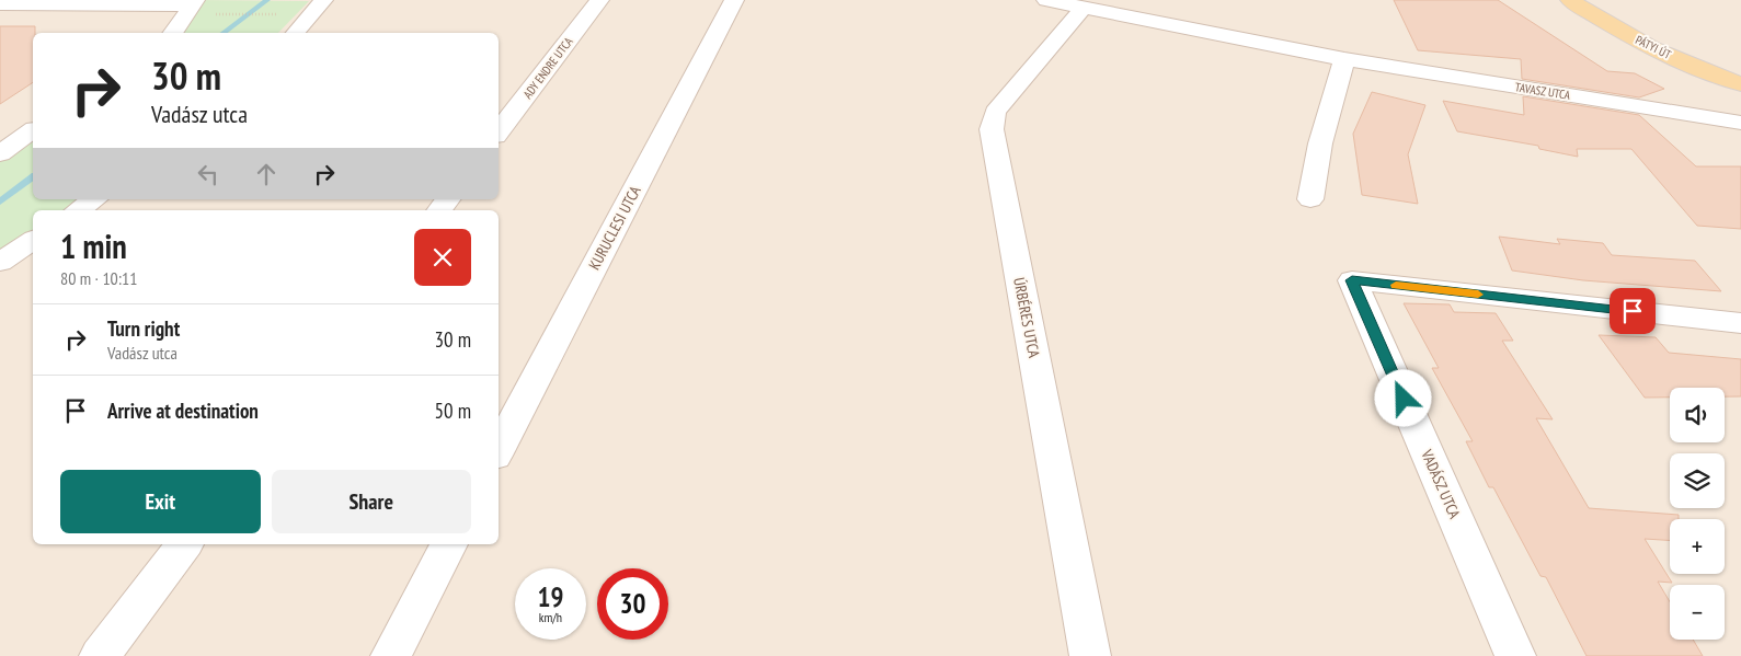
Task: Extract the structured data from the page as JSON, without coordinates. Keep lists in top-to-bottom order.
{
  "streets": {
    "main road": ["PÁTYI ÚT"],
    "street": [
      "ADY ENDRE UTCA",
      "TAVASZ UTCA",
      "KURUCLESI UTCA",
      "ÚRBÉRES UTCA",
      "VADÁSZ UTCA"
    ]
  },
  "crossings": [
    ["TAVASZ UTCA", "ÚRBÉRES UTCA"]
  ],
  "page": {
    "turn": ["30 m", "Vadász utca"],
    "heading": ["1 min", "80 m · 10:11"],
    "list": [
      {
        "name": "Turn right",
        "note": "Vadász utca",
        "value": "30 m"
      },
      {
        "name": "Arrive at destination",
        "value": "50 m"
      }
    ],
    "map_buttons": ["+", "−"],
    "buttons": ["Exit", "Share"],
    "speed": "19 km/h",
    "limit": "30"
  }
}
